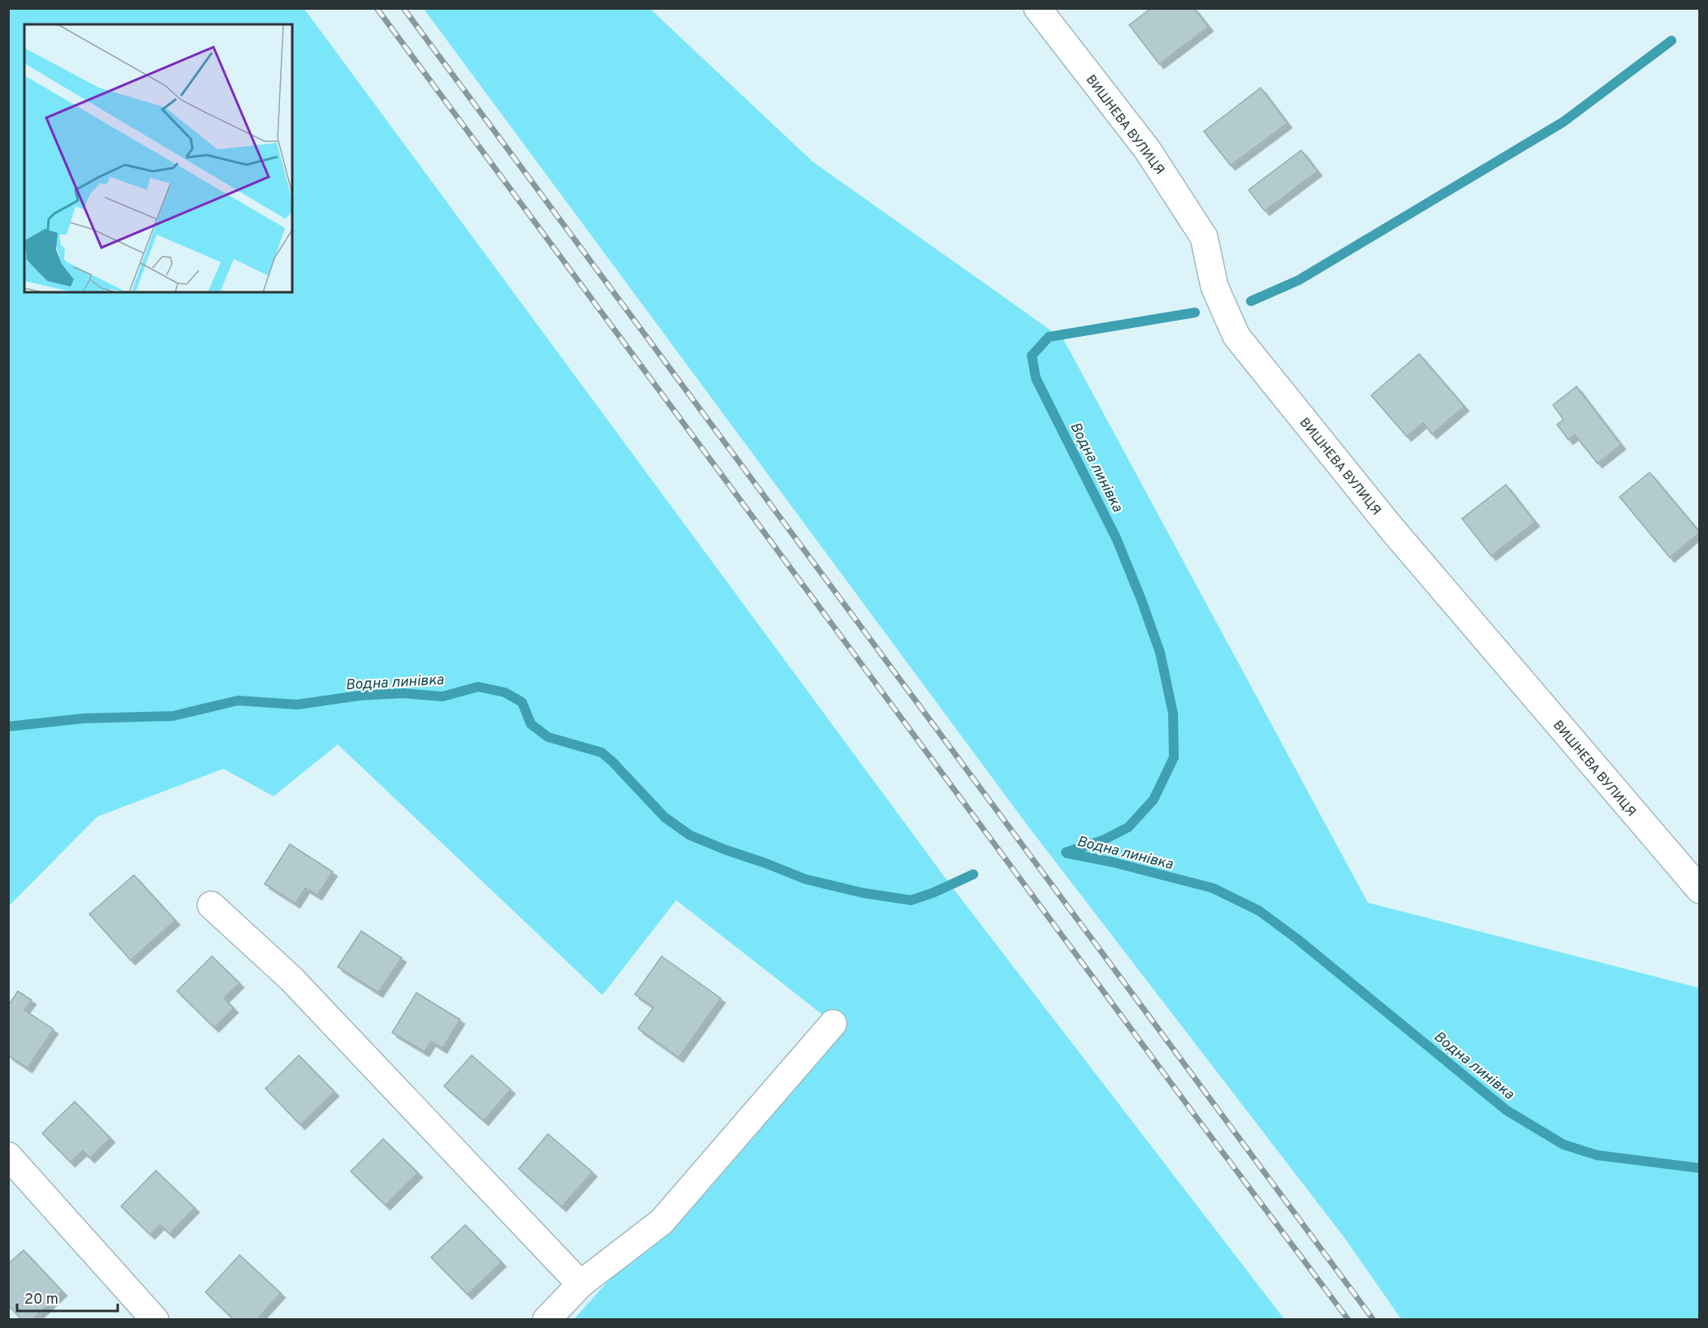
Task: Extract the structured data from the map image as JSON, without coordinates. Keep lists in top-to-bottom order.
{
  "streets": {
    "street": ["ВИШНЕВА ВУЛИЦЯ"]
  },
  "water": ["Водна линівка"],
  "scale_bar": "20 m"
}
